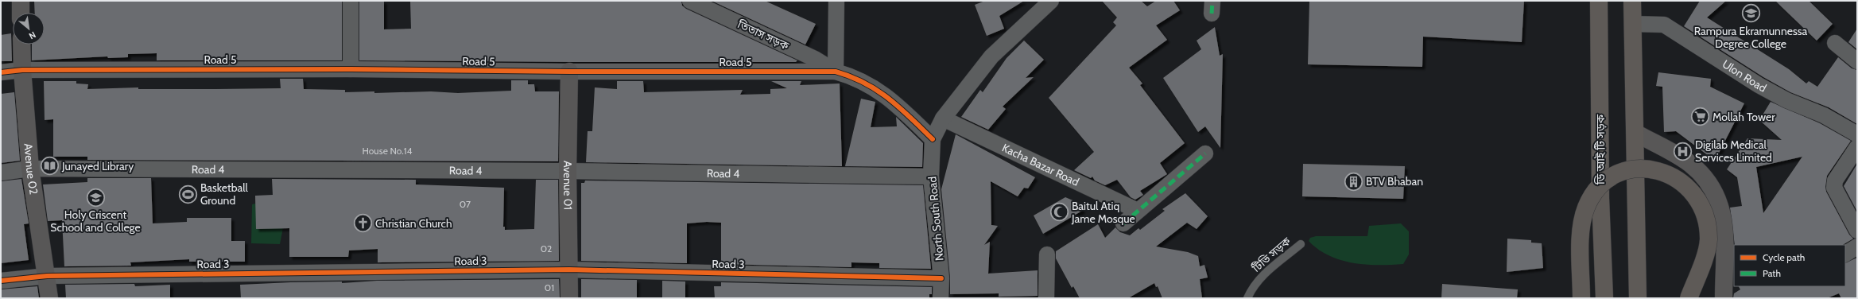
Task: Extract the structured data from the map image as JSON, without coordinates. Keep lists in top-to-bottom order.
{
  "streets": {
    "main road": ["ডি আই টি সড়ক"],
    "street": [
      "তিতাস সড়ক",
      "Road 5",
      "Ulon Road",
      "Kacha Bazar Road",
      "Avenue 02",
      "Road 4",
      "Avenue 01",
      "North South Road",
      "Road 3"
    ],
    "lane": ["টিভি সড়ক"]
  },
  "crossings": [
    ["তিতাস সড়ক", "Road 5"],
    ["Road 5", "Avenue 02"],
    ["Road 5", "Avenue 01"],
    ["Road 5", "North South Road"],
    ["Avenue 02", "Road 4"],
    ["Avenue 02", "Road 3"],
    ["Road 4", "Avenue 01"],
    ["Road 4", "North South Road"],
    ["Avenue 01", "Road 3"],
    ["North South Road", "Road 3"]
  ],
  "places": {
    "school or university": ["Rampura Ekramunnessa Degree College", "Holy Criscent School and College"],
    "supermarket": ["Mollah Tower"],
    "hospital": ["Digilab Medical Services Limited"],
    "library": ["Junayed Library"],
    "building": ["BTV Bhaban"],
    "sports": ["Basketball Ground"],
    "mosque": ["Baitul Atiq Jame Mosque"],
    "church": ["Christian Church"]
  },
  "house_numbers": [
    "House No.14",
    "07",
    "02",
    "01"
  ],
  "legend": ["Cycle path", "Path"],
  "north": "bottom right"
}
